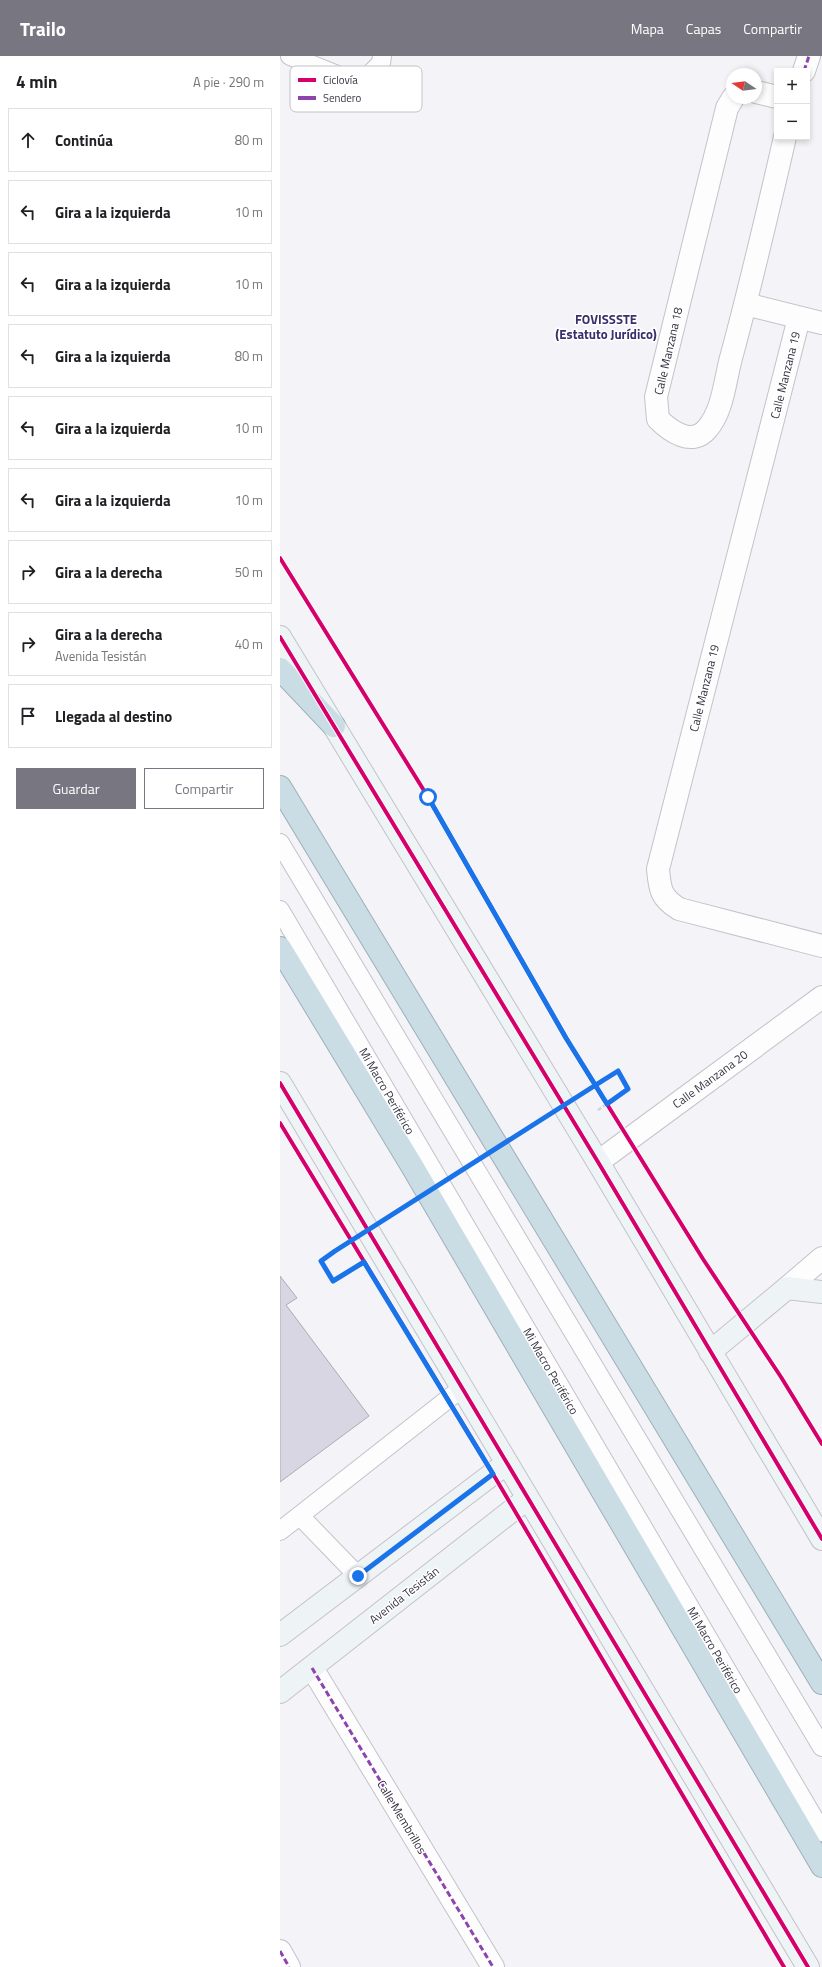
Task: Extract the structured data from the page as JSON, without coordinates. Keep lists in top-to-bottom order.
{
  "streets": {
    "main road": ["Avenida Tesistán"],
    "street": [
      "Calle Manzana 18",
      "Calle Manzana 19",
      "Calle Manzana 20",
      "Calle Membrillos"
    ],
    "lane": ["Mi Macro Periférico"]
  },
  "crossings": [
    ["Avenida Tesistán", "Calle Membrillos"]
  ],
  "districts": ["FOVISSSTE (Estatuto Jurídico)"],
  "legend": ["Ciclovía", "Sendero"],
  "north": "left",
  "page": {
    "header": "Trailo",
    "nav": ["Mapa", "Capas", "Compartir"],
    "heading": ["4 min", "A pie · 290 m"],
    "map_buttons": ["+", "−"],
    "list": [
      ["Continúa", "80 m"],
      ["Gira a la izquierda", "10 m"],
      ["Gira a la izquierda", "10 m"],
      ["Gira a la izquierda", "80 m"],
      ["Gira a la izquierda", "10 m"],
      ["Gira a la izquierda", "10 m"],
      ["Gira a la derecha", "50 m"],
      ["Gira a la derecha", "Avenida Tesistán", "40 m"],
      "Llegada al destino"
    ],
    "buttons": ["Guardar", "Compartir"]
  }
}
